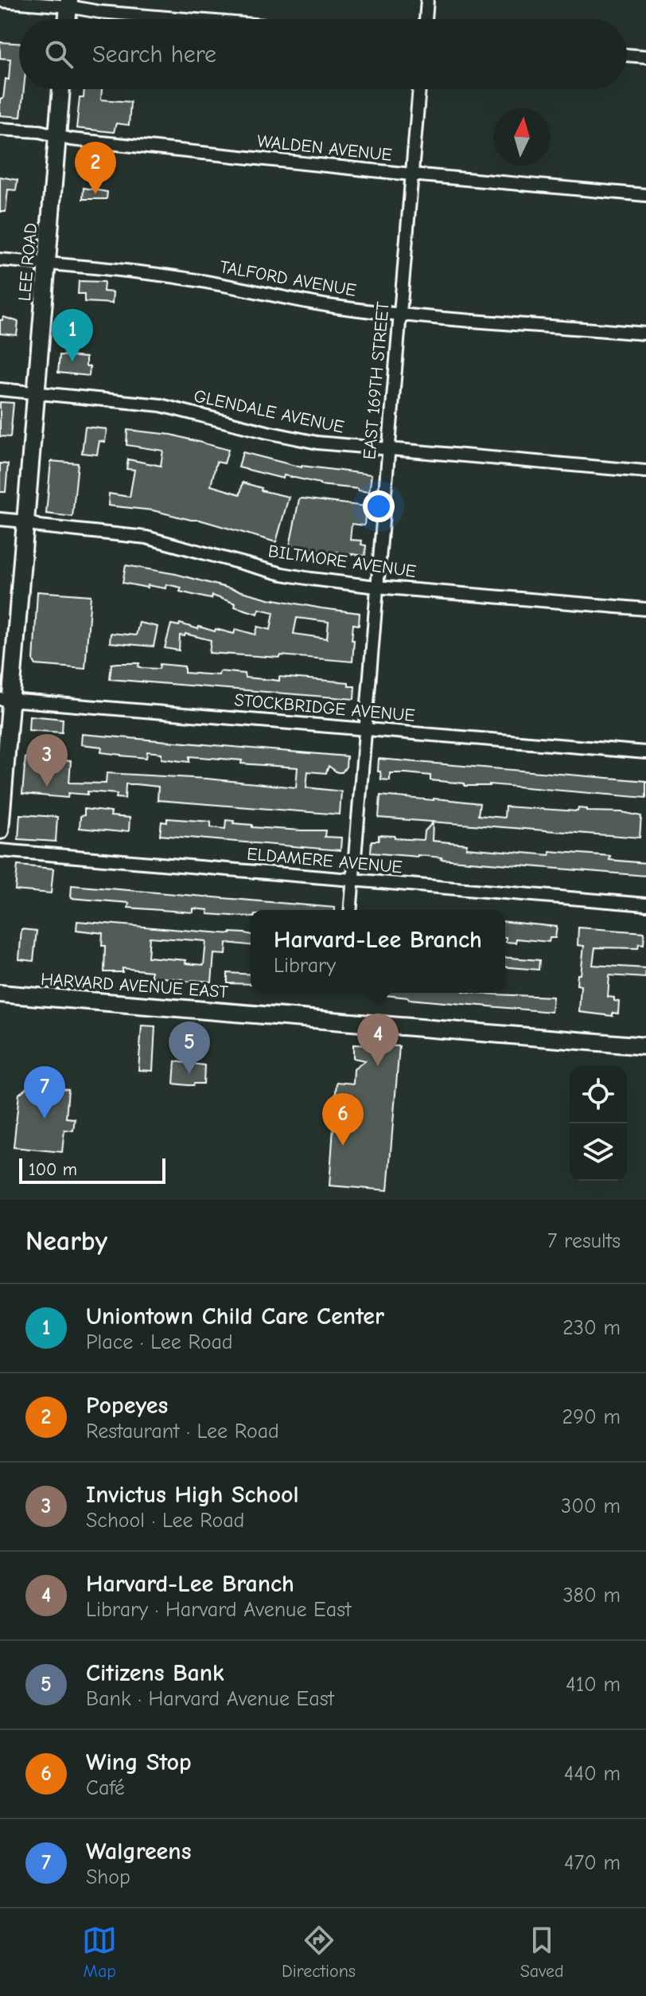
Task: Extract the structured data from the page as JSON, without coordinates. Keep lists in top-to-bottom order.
{
  "streets": {
    "main road": ["LEE ROAD", "HARVARD AVENUE EAST"],
    "street": [
      "WALDEN AVENUE",
      "TALFORD AVENUE",
      "EAST 169TH STREET",
      "GLENDALE AVENUE",
      "BILTMORE AVENUE",
      "STOCKBRIDGE AVENUE",
      "ELDAMERE AVENUE"
    ]
  },
  "crossings": [
    ["WALDEN AVENUE", "LEE ROAD"],
    ["WALDEN AVENUE", "EAST 169TH STREET"],
    ["LEE ROAD", "TALFORD AVENUE"],
    ["LEE ROAD", "GLENDALE AVENUE"],
    ["LEE ROAD", "BILTMORE AVENUE"],
    ["LEE ROAD", "STOCKBRIDGE AVENUE"],
    ["TALFORD AVENUE", "EAST 169TH STREET"],
    ["EAST 169TH STREET", "GLENDALE AVENUE"],
    ["EAST 169TH STREET", "BILTMORE AVENUE"],
    ["EAST 169TH STREET", "STOCKBRIDGE AVENUE"],
    ["EAST 169TH STREET", "ELDAMERE AVENUE"]
  ],
  "scale_bar": "100 m",
  "north": "top",
  "page": {
    "search": "Search here",
    "pins": [
      "2",
      "1",
      "3",
      "4",
      "5",
      "7",
      "6"
    ],
    "popup": ["Harvard-Lee Branch", "Library"],
    "scale": "100 m",
    "heading": ["Nearby", "7 results"],
    "list": [
      {
        "mark": "1",
        "name": "Uniontown Child Care Center",
        "note": "Place · Lee Road",
        "value": "230 m"
      },
      {
        "mark": "2",
        "name": "Popeyes",
        "note": "Restaurant · Lee Road",
        "value": "290 m"
      },
      {
        "mark": "3",
        "name": "Invictus High School",
        "note": "School · Lee Road",
        "value": "300 m"
      },
      {
        "mark": "4",
        "name": "Harvard-Lee Branch",
        "note": "Library · Harvard Avenue East",
        "value": "380 m"
      },
      {
        "mark": "5",
        "name": "Citizens Bank",
        "note": "Bank · Harvard Avenue East",
        "value": "410 m"
      },
      {
        "mark": "6",
        "name": "Wing Stop",
        "note": "Café",
        "value": "440 m"
      },
      {
        "mark": "7",
        "name": "Walgreens",
        "note": "Shop",
        "value": "470 m"
      }
    ],
    "nav": ["Map", "Directions", "Saved"]
  }
}
